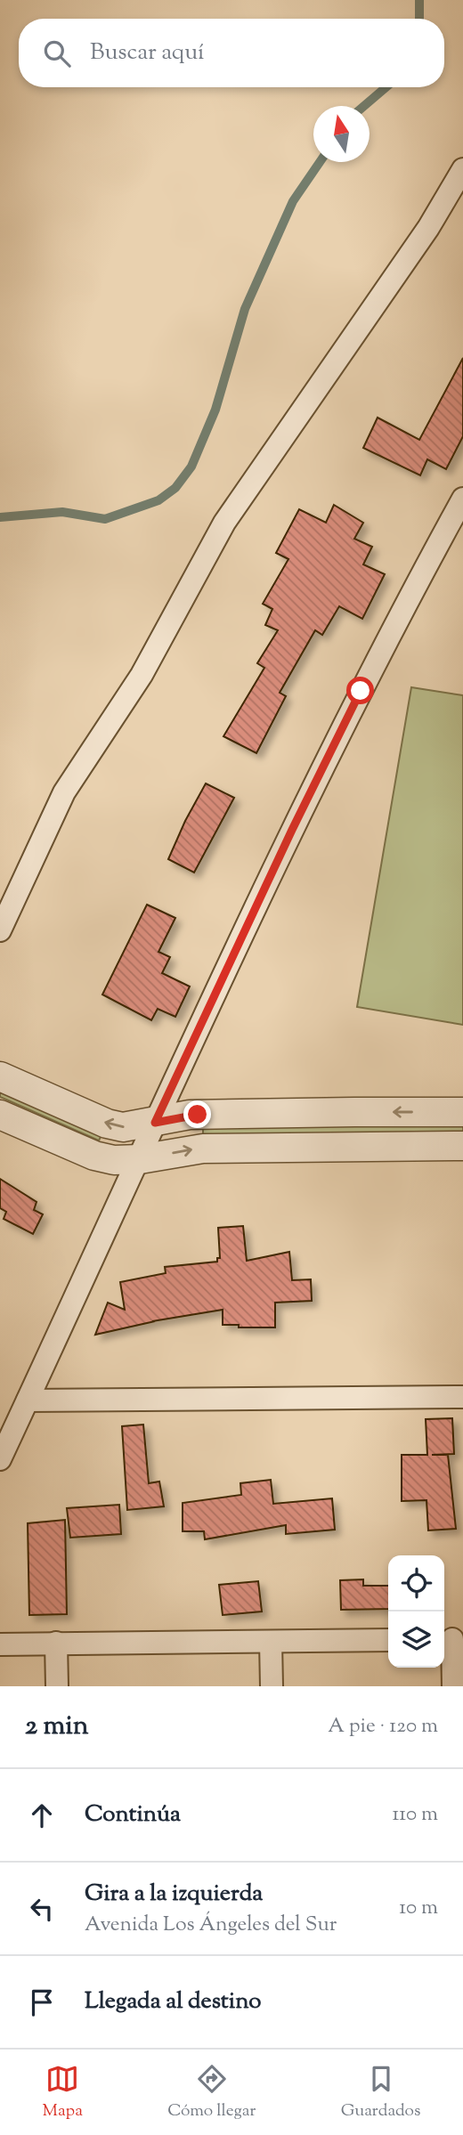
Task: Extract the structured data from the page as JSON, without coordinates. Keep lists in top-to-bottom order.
{
  "north": "top",
  "page": {
    "search": "Buscar aquí",
    "heading": ["2 min", "A pie · 120 m"],
    "list": [
      ["Continúa", "110 m"],
      ["Gira a la izquierda", "Avenida Los Ángeles del Sur", "10 m"],
      "Llegada al destino"
    ],
    "nav": ["Mapa", "Cómo llegar", "Guardados"]
  }
}
